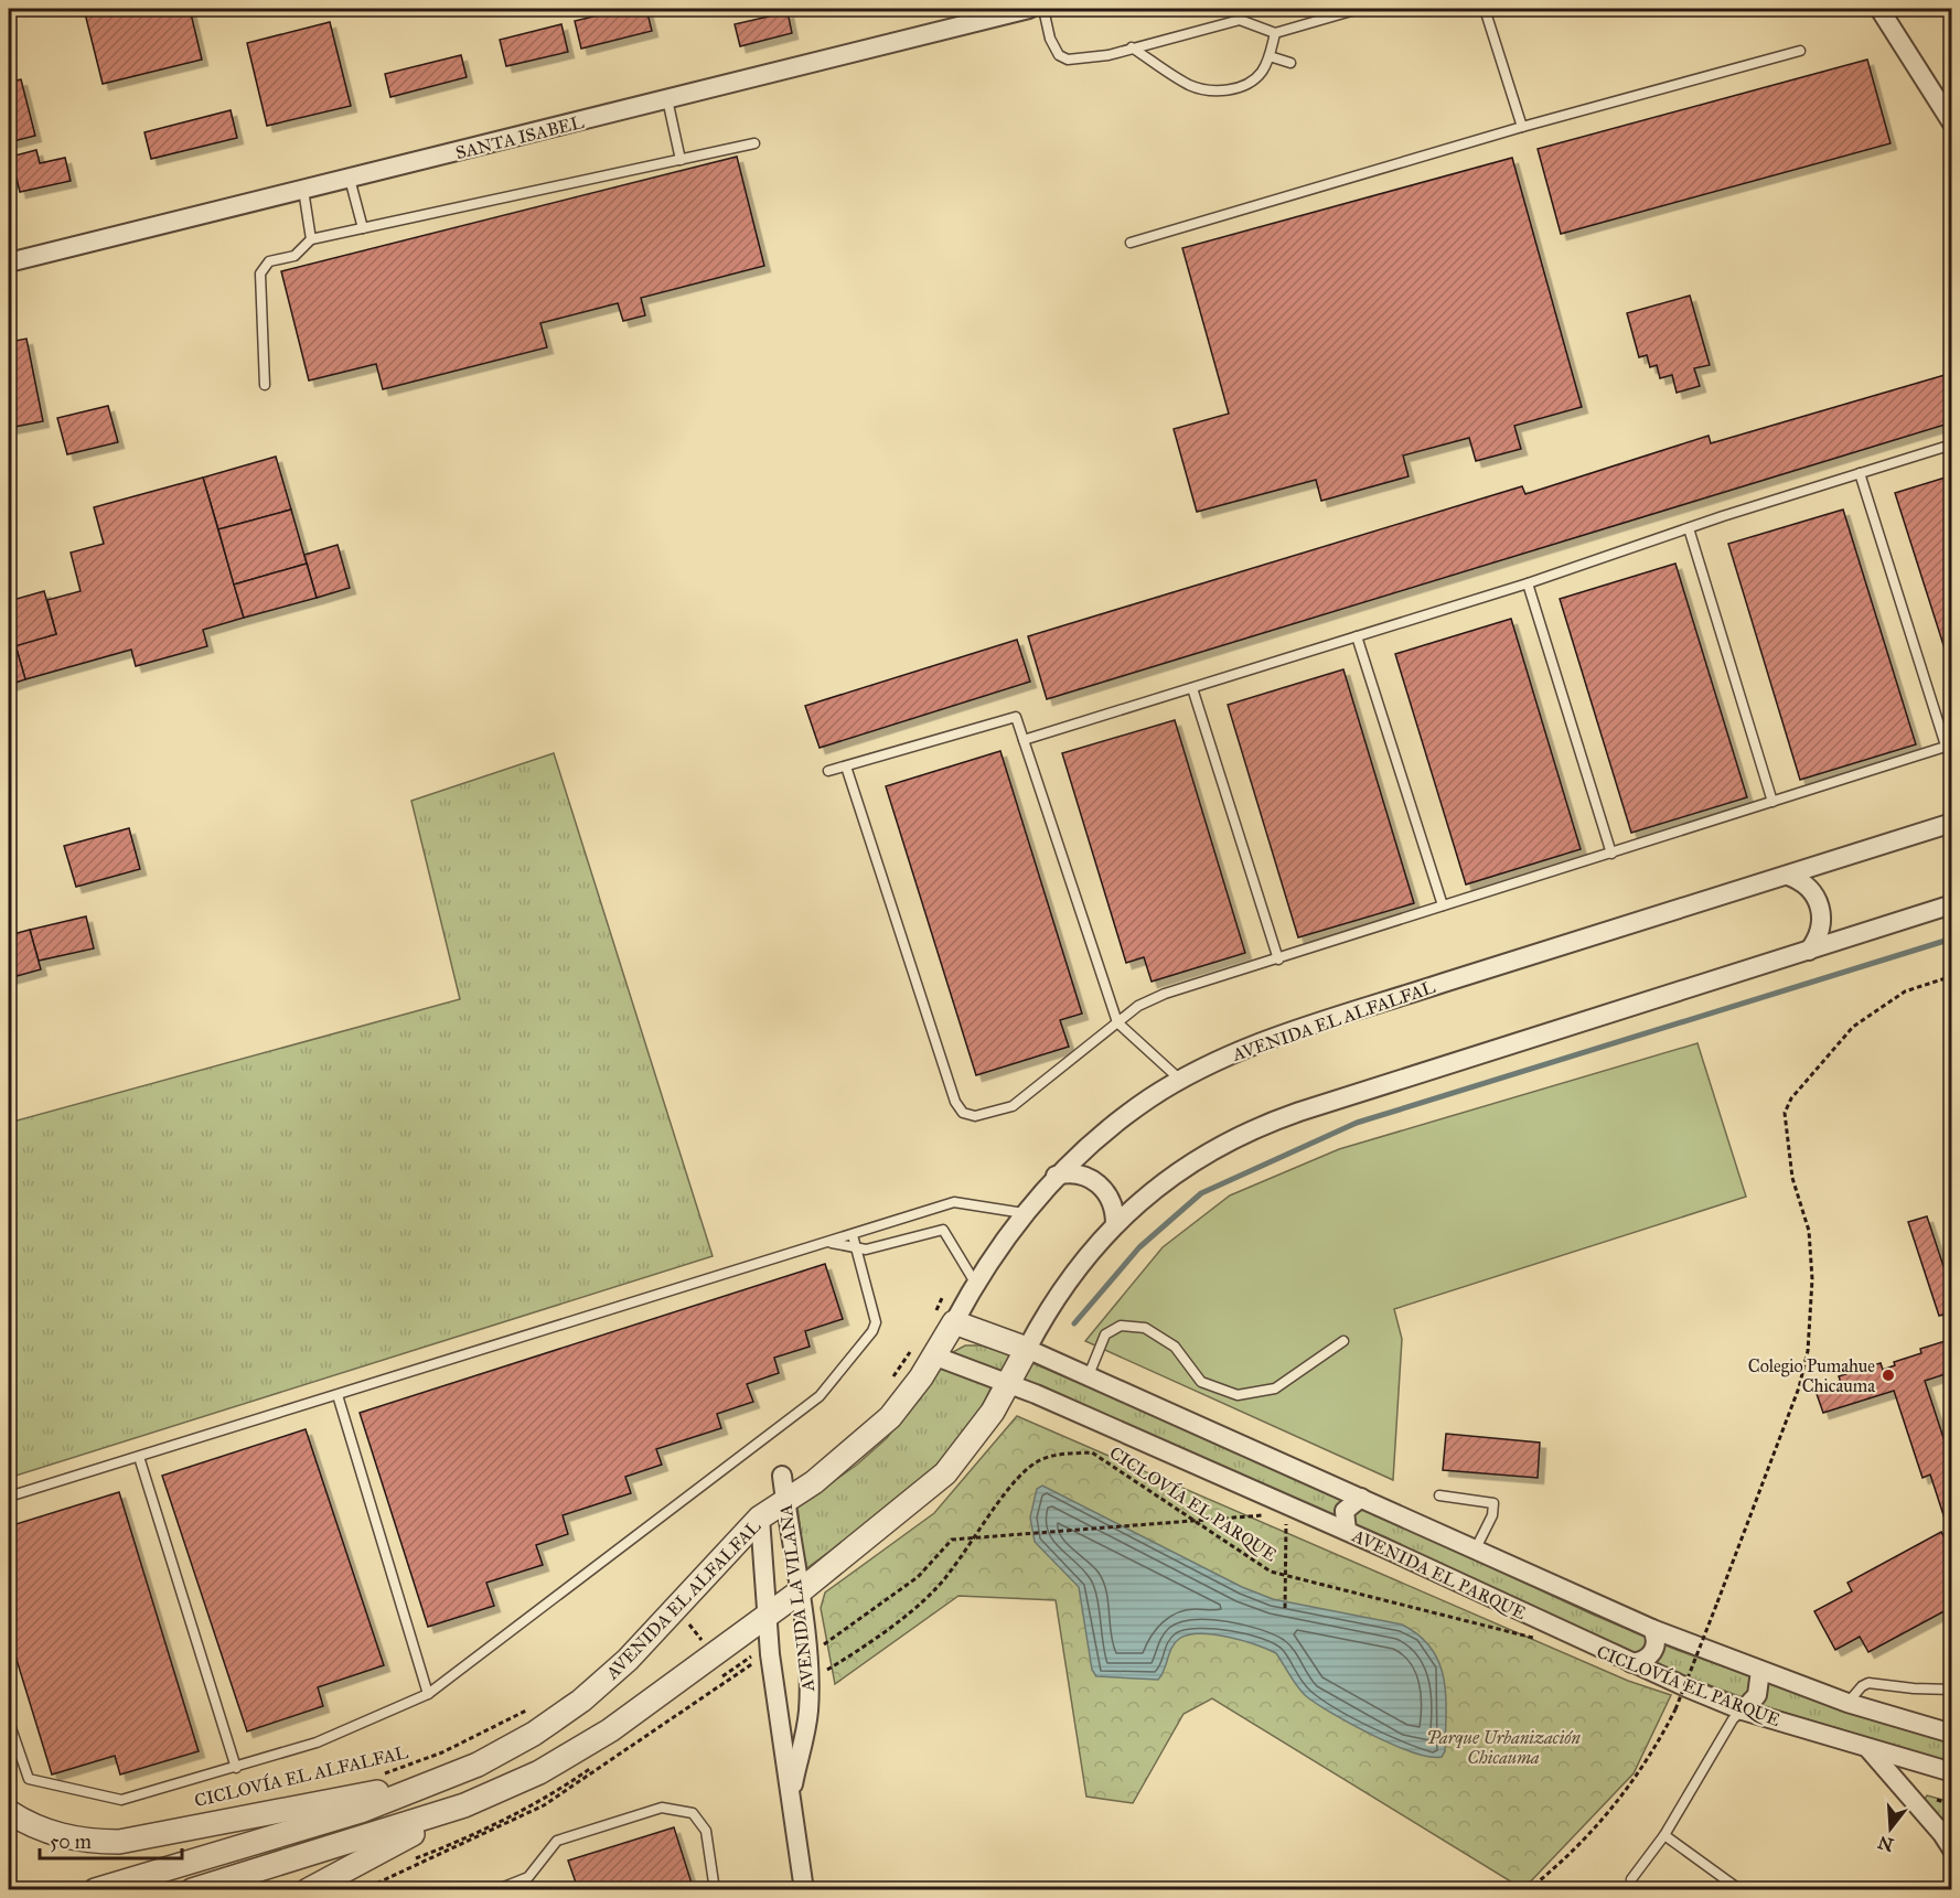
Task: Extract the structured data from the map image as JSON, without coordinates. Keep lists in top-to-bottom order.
{
  "streets": {
    "street": [
      "SANTA ISABEL",
      "AVENIDA EL ALFALFAL",
      "AVENIDA EL PARQUE",
      "AVENIDA LA VILANA"
    ],
    "path": ["CICLOVÍA EL PARQUE", "CICLOVÍA EL ALFALFAL"]
  },
  "crossings": [
    ["AVENIDA EL ALFALFAL", "AVENIDA EL PARQUE"],
    ["AVENIDA EL ALFALFAL", "AVENIDA LA VILANA"],
    ["CICLOVÍA EL PARQUE", "AVENIDA LA VILANA"]
  ],
  "parks": ["Parque Urbanización Chicauma"],
  "places": ["Colegio Pumahue Chicauma"],
  "scale_bar": "50 m",
  "north": "bottom"
}
